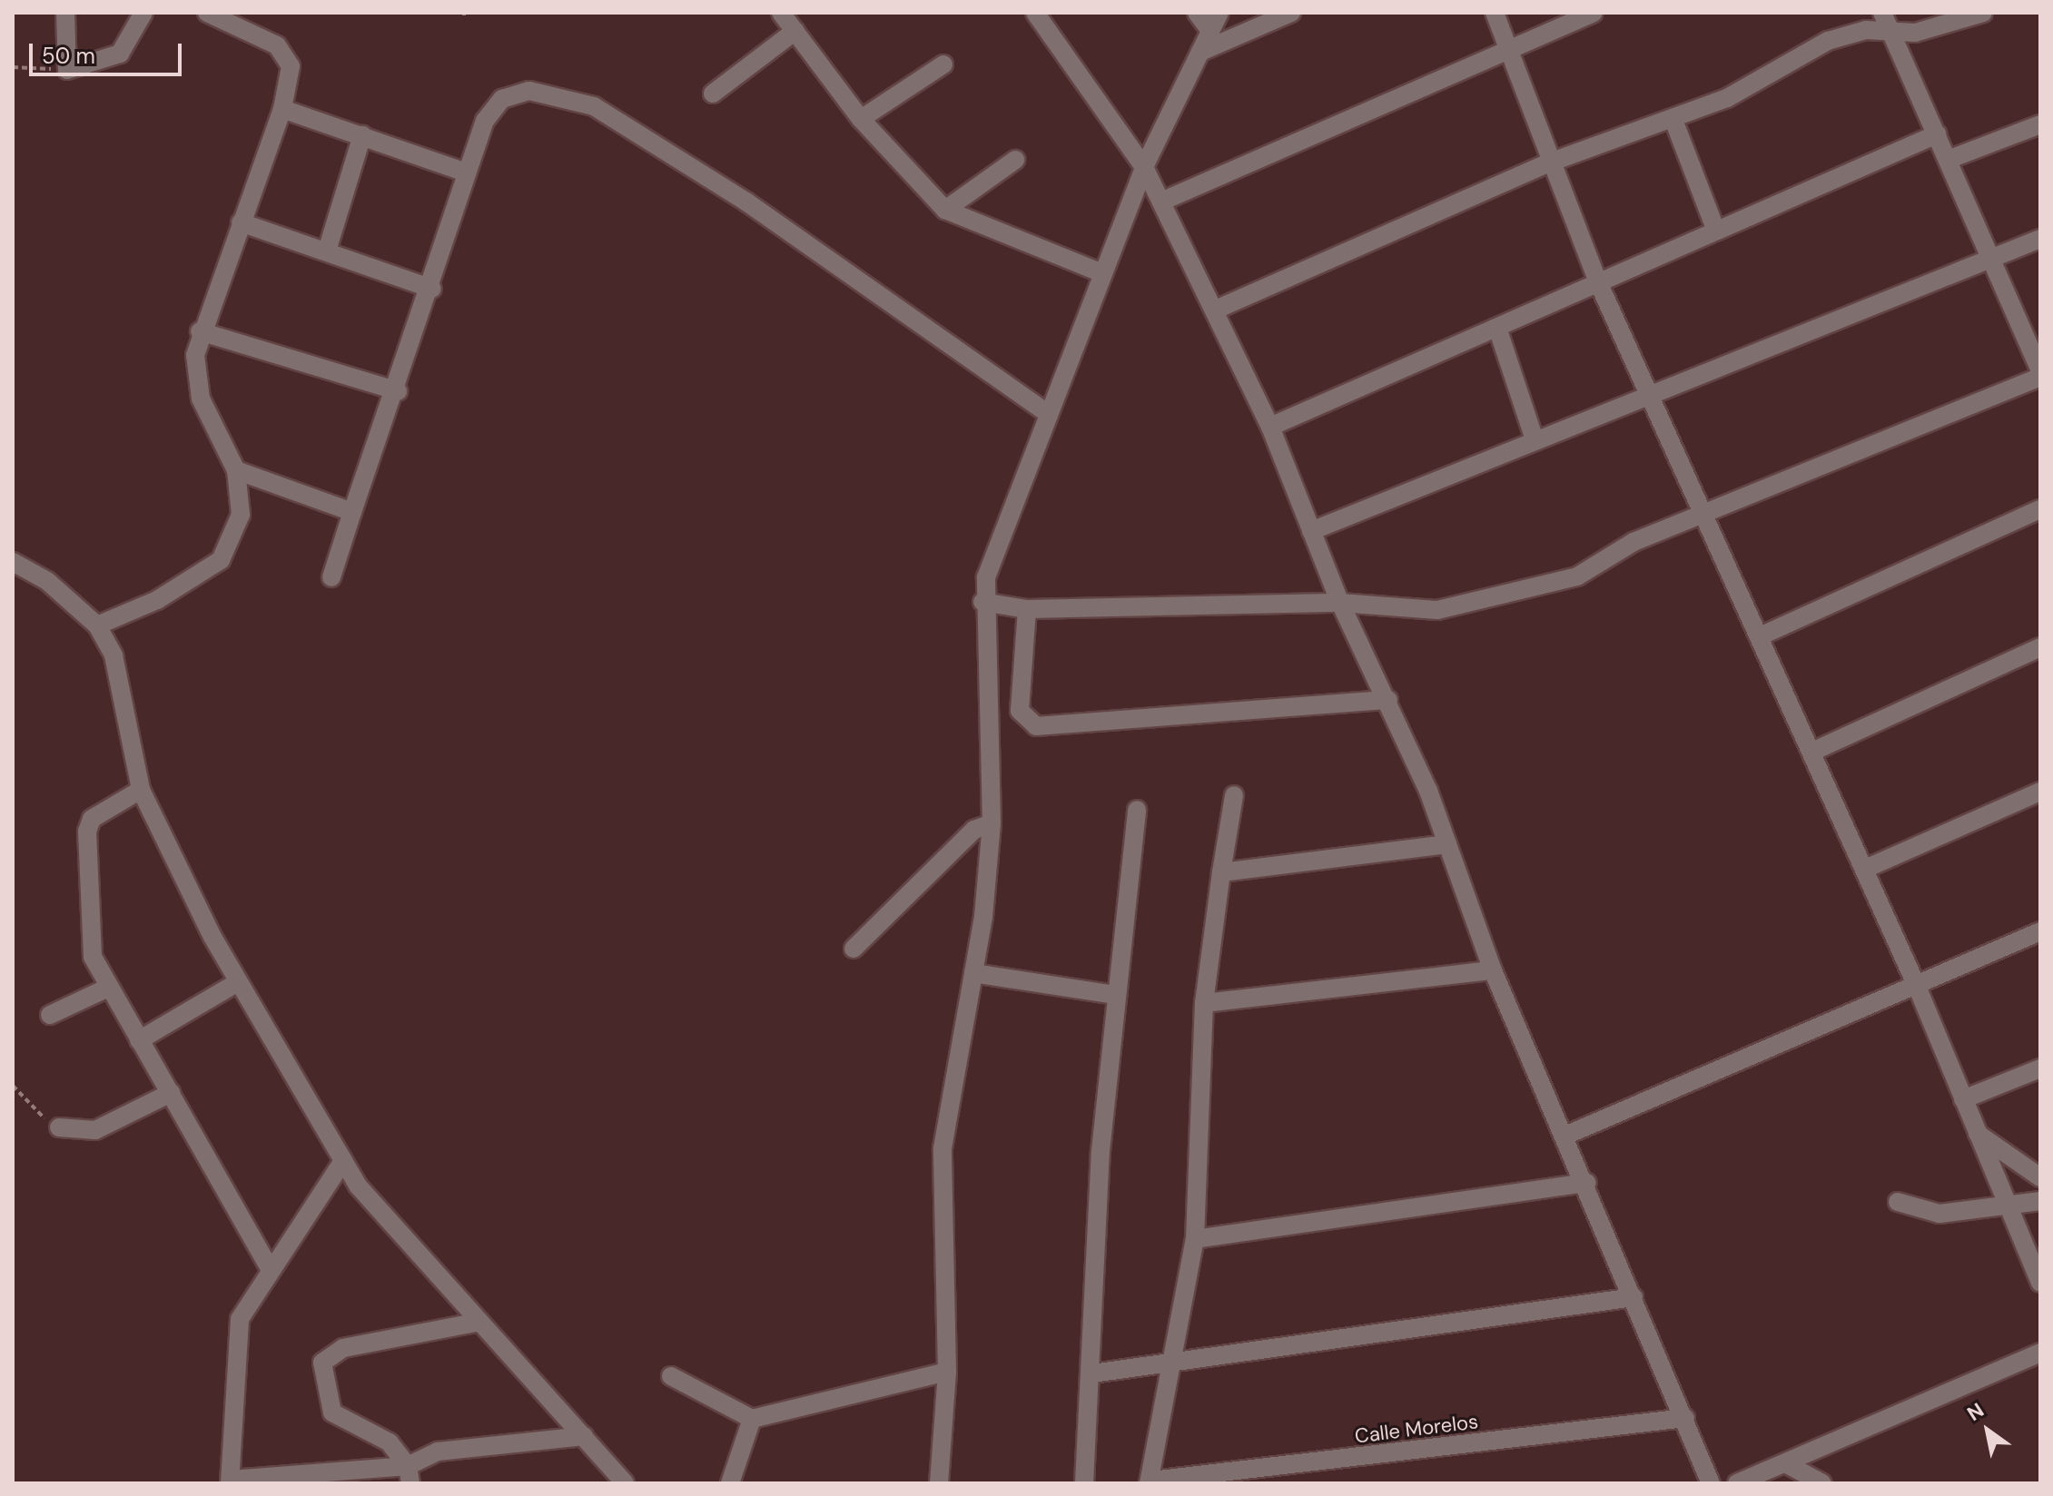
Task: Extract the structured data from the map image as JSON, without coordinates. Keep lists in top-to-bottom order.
{
  "streets": {
    "street": ["Calle Morelos"]
  },
  "scale_bar": "50 m",
  "north": "top left"
}
